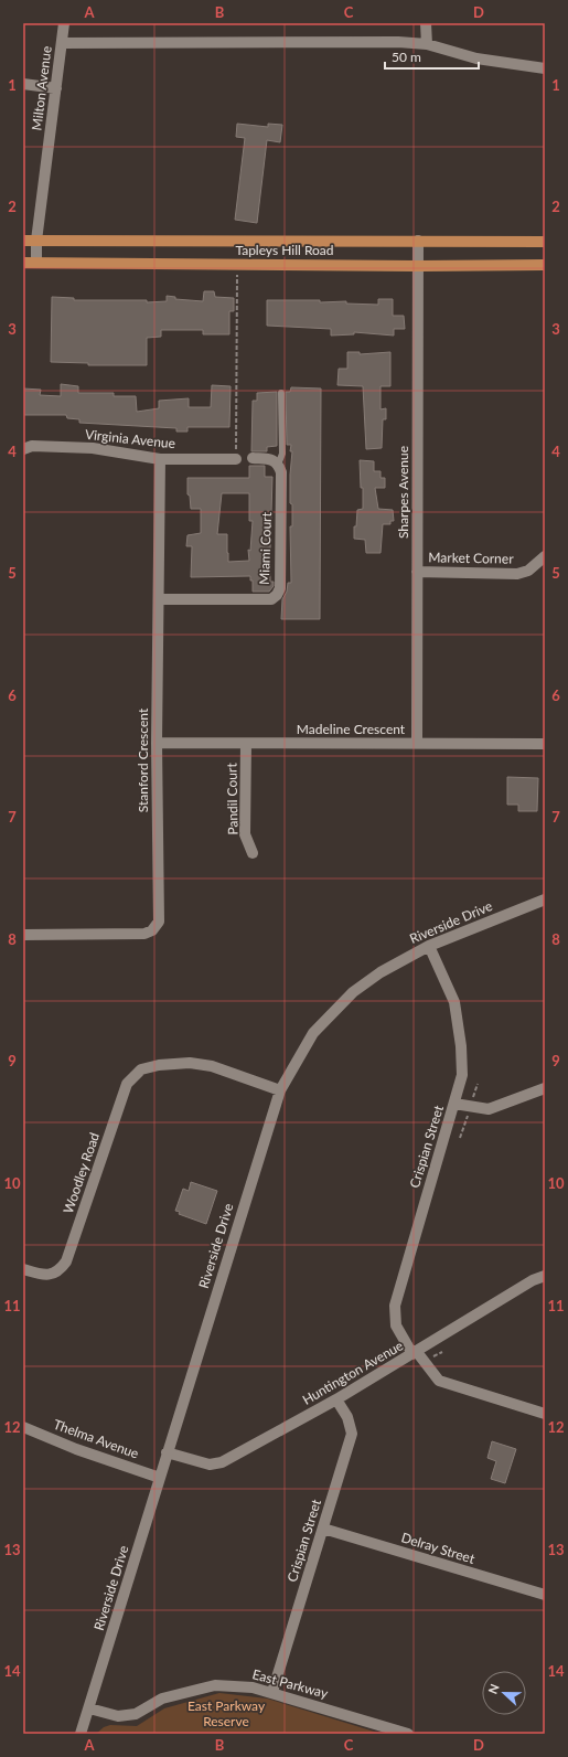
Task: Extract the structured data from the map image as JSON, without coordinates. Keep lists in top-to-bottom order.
{
  "streets": {
    "main road": ["Tapleys Hill Road"],
    "street": [
      "Milton Avenue",
      "Virginia Avenue",
      "Sharpes Avenue",
      "Miami Court",
      "Market Corner",
      "Madeline Crescent",
      "Stanford Crescent",
      "Pandil Court",
      "Riverside Drive",
      "Crispian Street",
      "Woodley Road",
      "Huntington Avenue",
      "Thelma Avenue",
      "Delray Street",
      "East Parkway"
    ]
  },
  "crossings": [
    ["Milton Avenue", "Tapleys Hill Road"],
    ["Tapleys Hill Road", "Sharpes Avenue"],
    ["Virginia Avenue", "Stanford Crescent"],
    ["Sharpes Avenue", "Market Corner"],
    ["Sharpes Avenue", "Madeline Crescent"],
    ["Miami Court", "Stanford Crescent"],
    ["Madeline Crescent", "Stanford Crescent"],
    ["Madeline Crescent", "Pandil Court"],
    ["Riverside Drive", "Crispian Street"],
    ["Riverside Drive", "Woodley Road"],
    ["Riverside Drive", "Huntington Avenue"],
    ["Riverside Drive", "Thelma Avenue"],
    ["Riverside Drive", "East Parkway"],
    ["Crispian Street", "Huntington Avenue"],
    ["Crispian Street", "Delray Street"],
    ["Crispian Street", "East Parkway"]
  ],
  "parks": ["East Parkway Reserve"],
  "scale_bar": "50 m",
  "north": "left",
  "grid": {
    "columns": [
      "A",
      "B",
      "C",
      "D"
    ],
    "rows": [
      "1",
      "2",
      "3",
      "4",
      "5",
      "6",
      "7",
      "8",
      "9",
      "10",
      "11",
      "12",
      "13",
      "14"
    ]
  }
}
